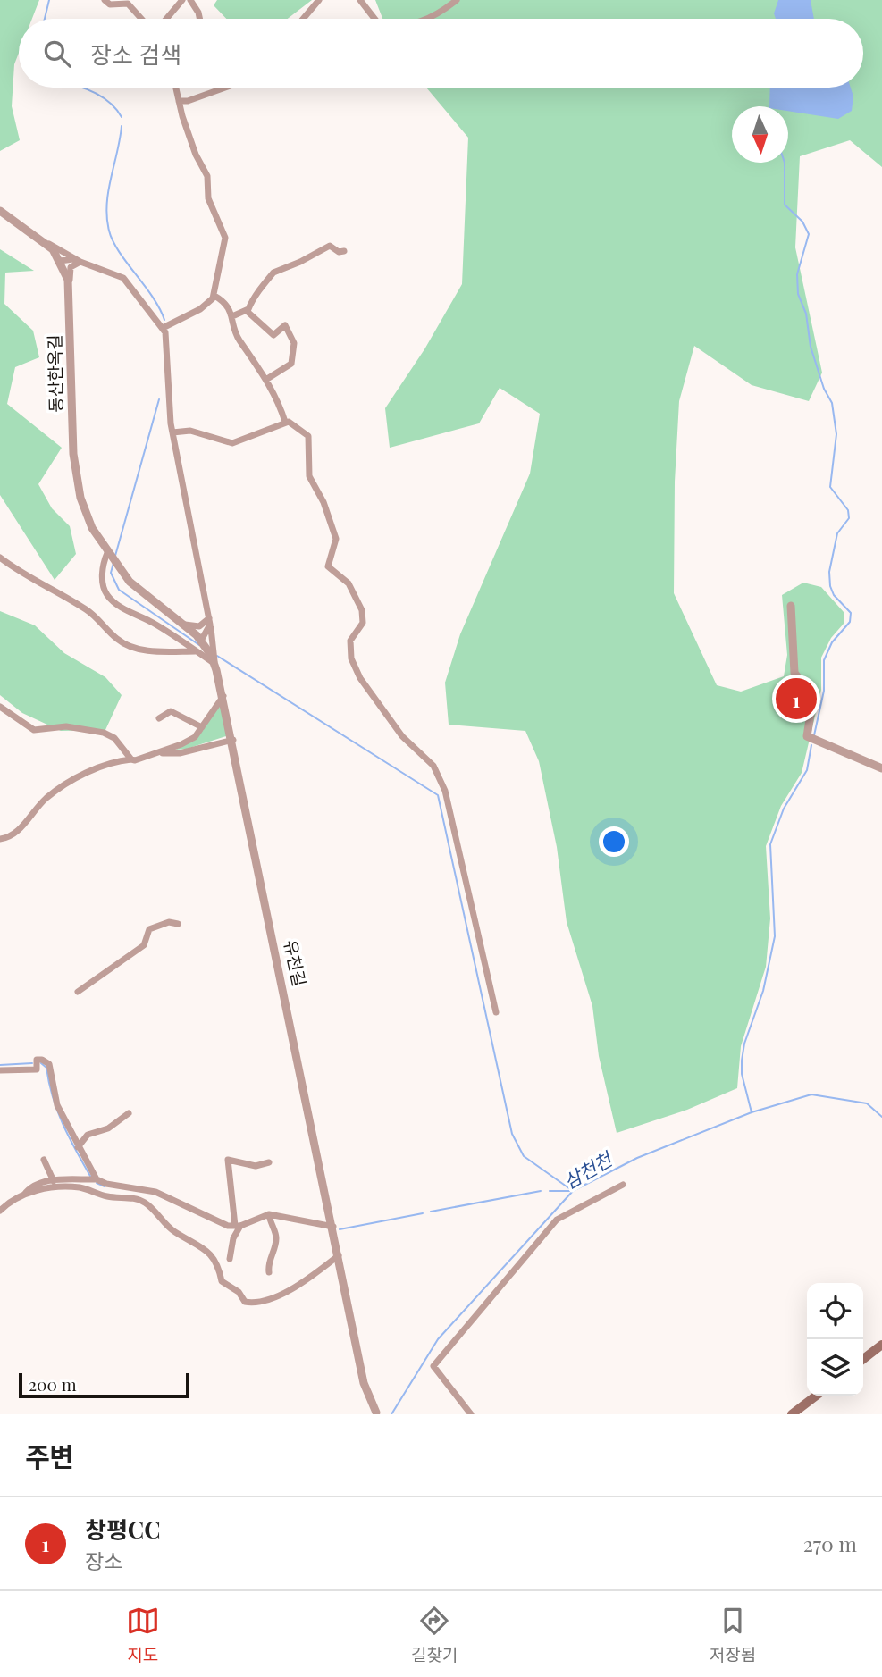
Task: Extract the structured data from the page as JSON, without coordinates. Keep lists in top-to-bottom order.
{
  "streets": {
    "street": ["동산한옥길", "유천길"]
  },
  "crossings": [
    ["동산한옥길", "유천길"]
  ],
  "water": ["삼천천"],
  "scale_bar": "200 m",
  "north": "bottom",
  "page": {
    "search": "장소 검색",
    "pins": "1",
    "scale": "200 m",
    "heading": "주변",
    "list": [
      {
        "mark": "1",
        "name": "창평CC",
        "note": "장소",
        "value": "270 m"
      }
    ],
    "nav": ["지도", "길찾기", "저장됨"]
  }
}
